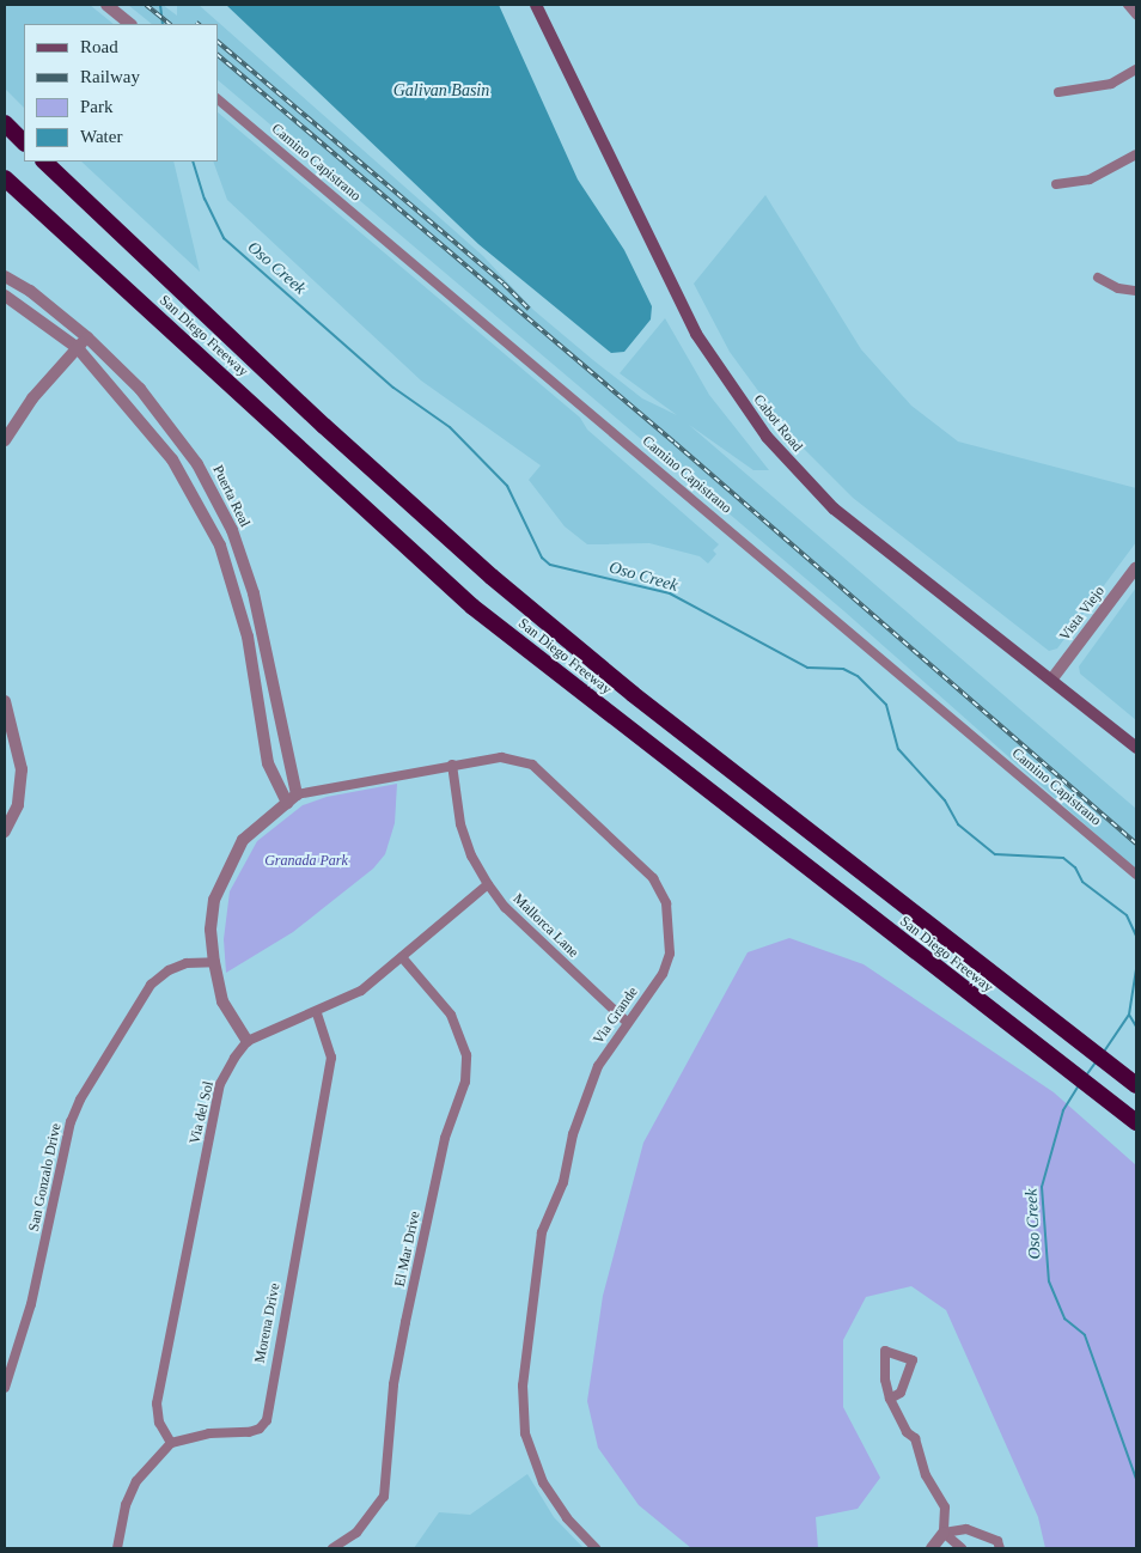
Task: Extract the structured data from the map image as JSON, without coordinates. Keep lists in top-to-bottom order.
{
  "streets": {
    "highway": ["San Diego Freeway"],
    "main road": ["Cabot Road"],
    "street": [
      "Camino Capistrano",
      "Puerta Real",
      "Vista Viejo",
      "Mallorca Lane",
      "Via Grande",
      "Via del Sol",
      "San Gonzalo Drive",
      "El Mar Drive",
      "Morena Drive"
    ]
  },
  "crossings": [
    ["Cabot Road", "Vista Viejo"],
    ["Puerta Real", "Via Grande"],
    ["Mallorca Lane", "Via Grande"],
    ["Via del Sol", "Morena Drive"]
  ],
  "water": ["Galivan Basin", "Oso Creek"],
  "parks": ["Granada Park"],
  "legend": [
    "Road",
    "Railway",
    "Park",
    "Water"
  ]
}
